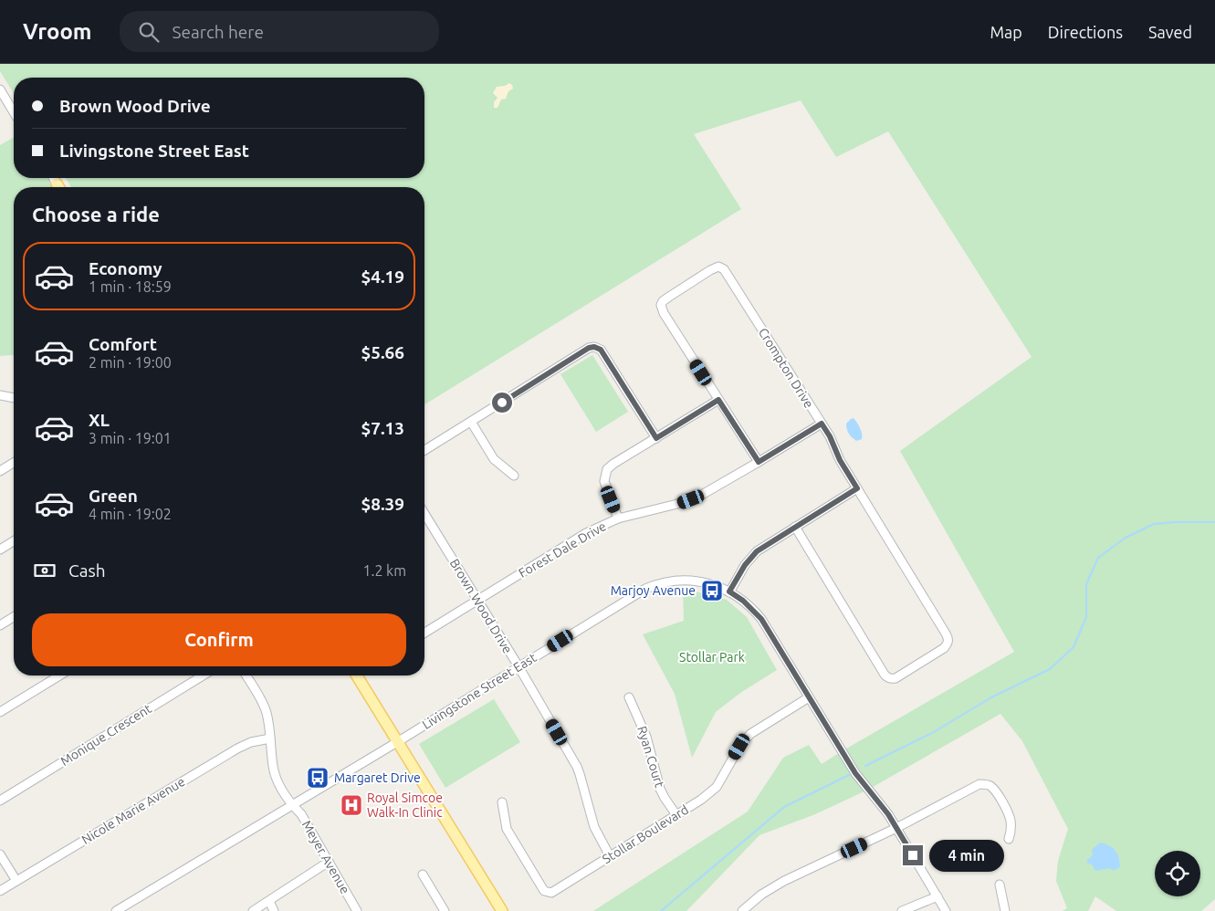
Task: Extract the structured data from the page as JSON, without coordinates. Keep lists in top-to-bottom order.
{
  "streets": {
    "street": [
      "Crompton Drive",
      "Forest Dale Drive",
      "Brown Wood Drive",
      "Livingstone Street East",
      "Monique Crescent",
      "Ryan Court",
      "Nicole Marie Avenue",
      "Stollar Boulevard",
      "Meyer Avenue"
    ]
  },
  "crossings": [
    ["Crompton Drive", "Forest Dale Drive"],
    ["Forest Dale Drive", "Brown Wood Drive"],
    ["Brown Wood Drive", "Livingstone Street East"],
    ["Brown Wood Drive", "Stollar Boulevard"],
    ["Livingstone Street East", "Stollar Boulevard"],
    ["Livingstone Street East", "Meyer Avenue"],
    ["Ryan Court", "Stollar Boulevard"]
  ],
  "parks": ["Stollar Park"],
  "places": {
    "bus stop": ["Marjoy Avenue", "Margaret Drive"],
    "hospital": ["Royal Simcoe Walk-In Clinic"]
  },
  "page": {
    "header": "Vroom",
    "search": "Search here",
    "nav": ["Map", "Directions", "Saved"],
    "banner": ["Brown Wood Drive", "Livingstone Street East"],
    "heading": "Choose a ride",
    "list": [
      {
        "name": "Economy",
        "note": "1 min · 18:59",
        "value": "$4.19"
      },
      {
        "name": "Comfort",
        "note": "2 min · 19:00",
        "value": "$5.66"
      },
      {
        "name": "XL",
        "note": "3 min · 19:01",
        "value": "$7.13"
      },
      {
        "name": "Green",
        "note": "4 min · 19:02",
        "value": "$8.39"
      }
    ],
    "pay": ["Cash", "1.2 km"],
    "buttons": "Confirm",
    "bubble": "4 min"
  }
}
